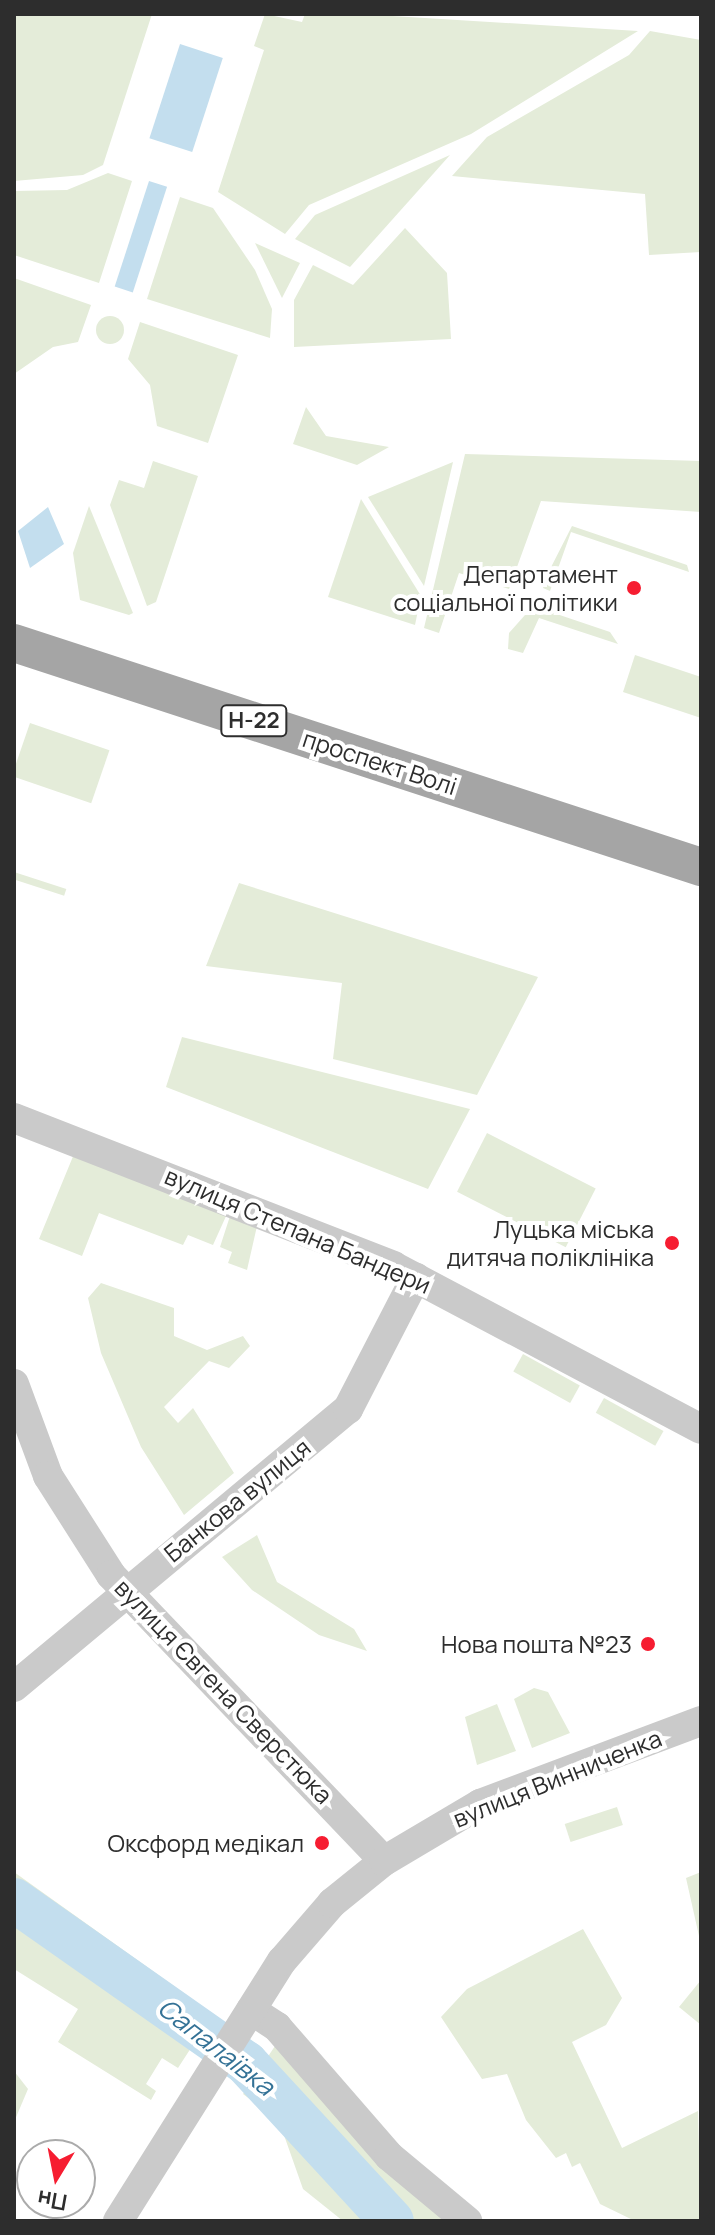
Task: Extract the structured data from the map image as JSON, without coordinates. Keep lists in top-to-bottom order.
{
  "streets": {
    "main road": ["Н-22", "проспект Волі"],
    "street": [
      "вулиця Степана Бандери",
      "Банкова вулиця",
      "вулиця Євгена Сверстюка",
      "вулиця Винниченка"
    ]
  },
  "crossings": [
    ["вулиця Степана Бандери", "Банкова вулиця"],
    ["Банкова вулиця", "вулиця Євгена Сверстюка"],
    ["вулиця Євгена Сверстюка", "вулиця Винниченка"]
  ],
  "water": ["Сапалаївка"],
  "places": [
    "Департамент соціальної політики",
    "Луцька міська дитяча поліклініка",
    "Нова пошта №23",
    "Оксфорд медікал"
  ],
  "north": "bottom"
}
